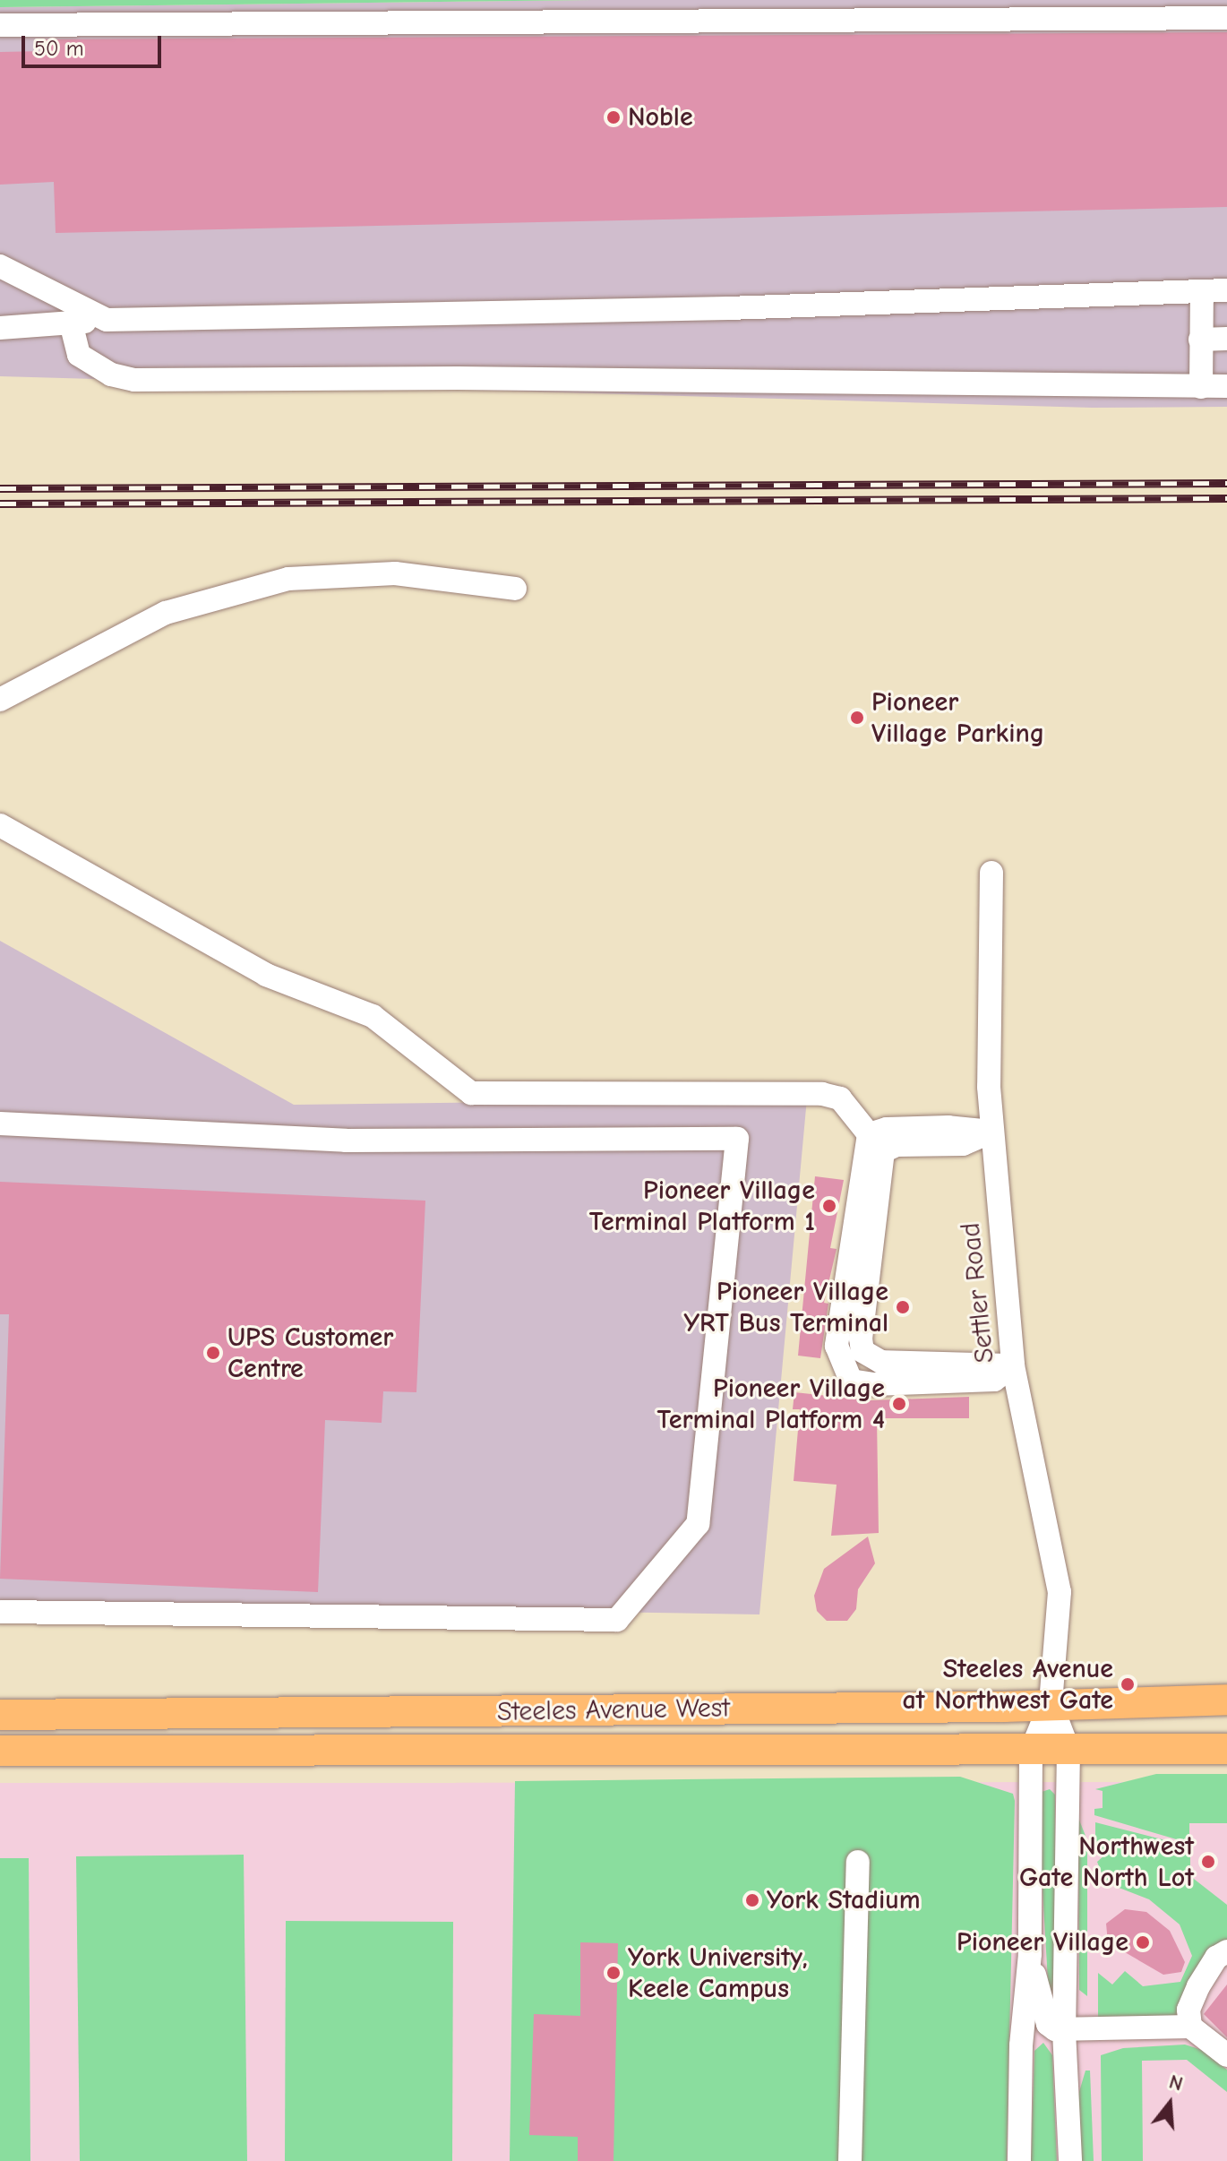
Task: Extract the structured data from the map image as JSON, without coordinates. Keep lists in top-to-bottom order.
{
  "streets": {
    "main road": ["Steeles Avenue West"],
    "street": ["Settler Road"]
  },
  "crossings": [
    ["Settler Road", "Steeles Avenue West"]
  ],
  "places": [
    "Noble",
    "Pioneer Village Parking",
    "Pioneer Village Terminal Platform 1",
    "Pioneer Village YRT Bus Terminal",
    "UPS Customer Centre",
    "Pioneer Village Terminal Platform 4",
    "Steeles Avenue at Northwest Gate",
    "Northwest Gate North Lot",
    "York Stadium",
    "Pioneer Village",
    "York University, Keele Campus"
  ],
  "scale_bar": "50 m",
  "north": "top"
}
